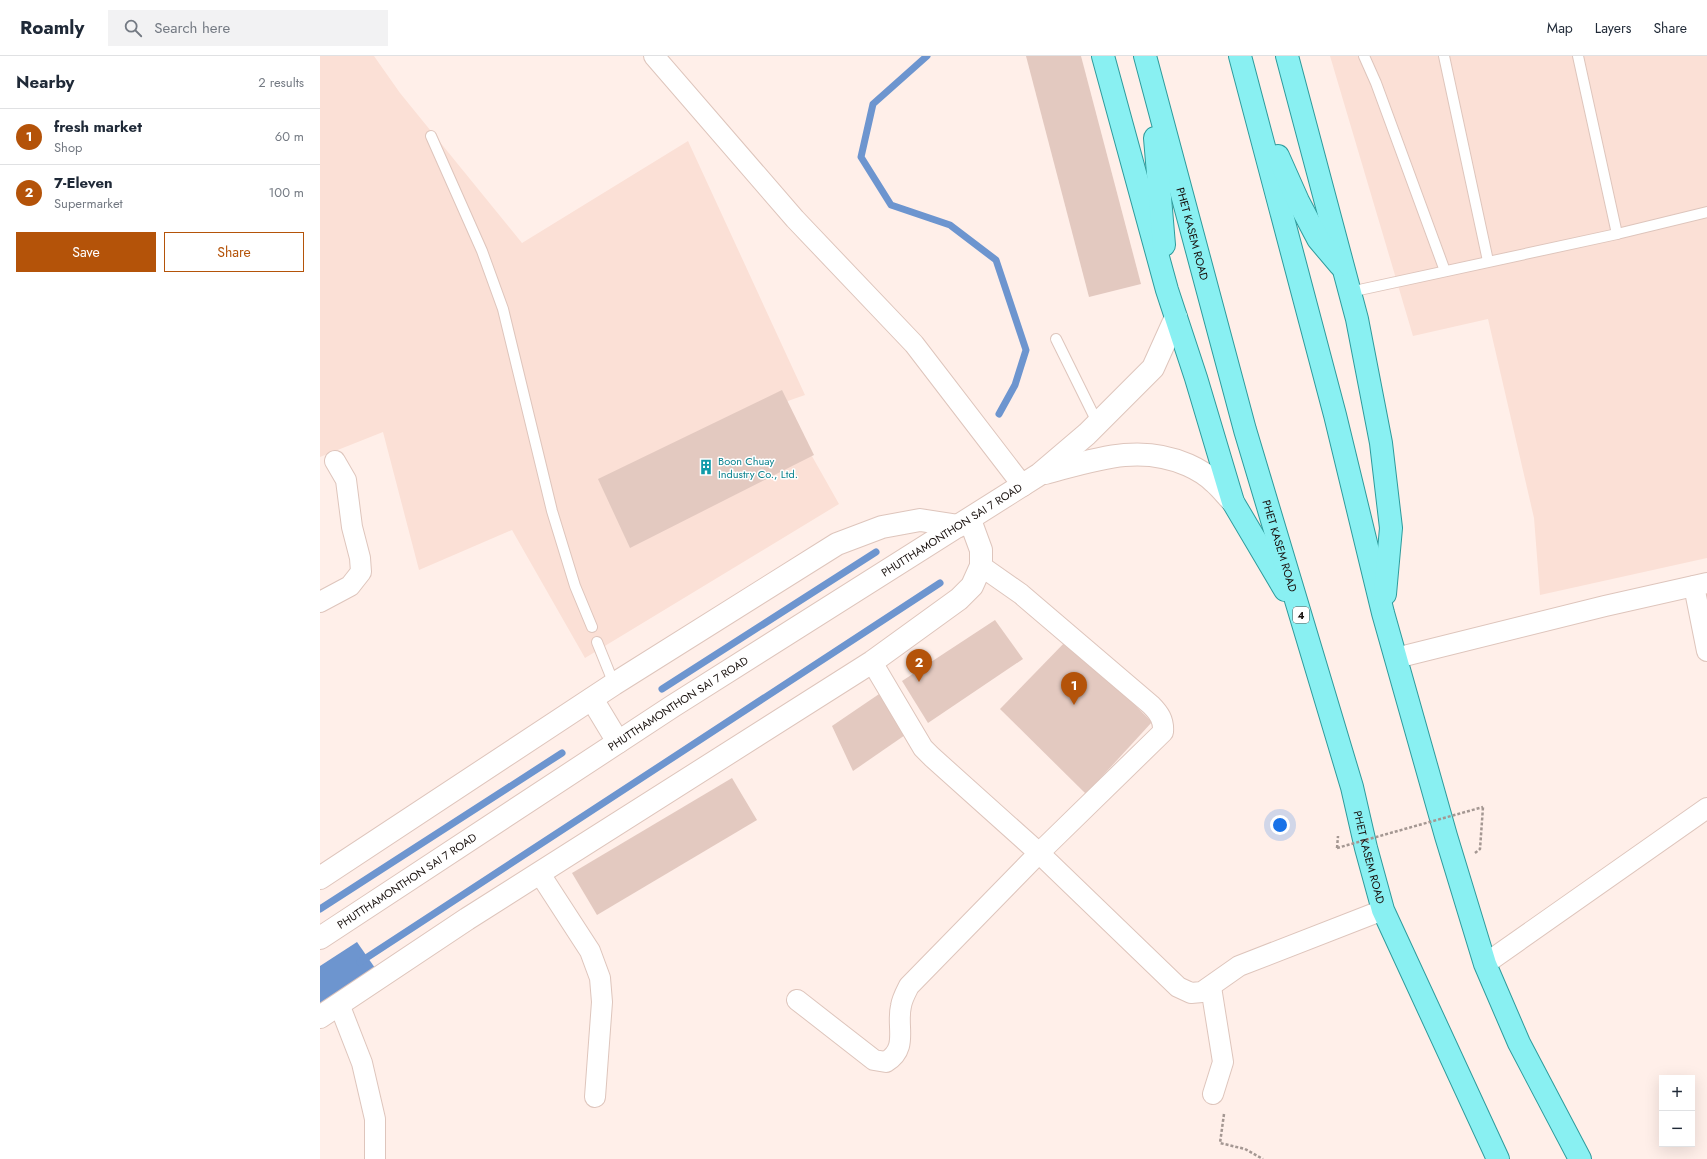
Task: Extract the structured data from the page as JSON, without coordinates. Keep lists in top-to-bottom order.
{
  "streets": {
    "main road": ["PHET KASEM ROAD", "PHUTTHAMONTHON SAI 7 ROAD", "4"]
  },
  "places": {
    "building": ["Boon Chuay Industry Co., Ltd."]
  },
  "page": {
    "header": "Roamly",
    "search": "Search here",
    "nav": ["Map", "Layers", "Share"],
    "heading": ["Nearby", "2 results"],
    "list": [
      {
        "mark": "1",
        "name": "fresh market",
        "note": "Shop",
        "value": "60 m"
      },
      {
        "mark": "2",
        "name": "7-Eleven",
        "note": "Supermarket",
        "value": "100 m"
      }
    ],
    "buttons": ["Save", "Share"],
    "pins": ["2", "1"],
    "map_buttons": ["+", "−"]
  }
}
